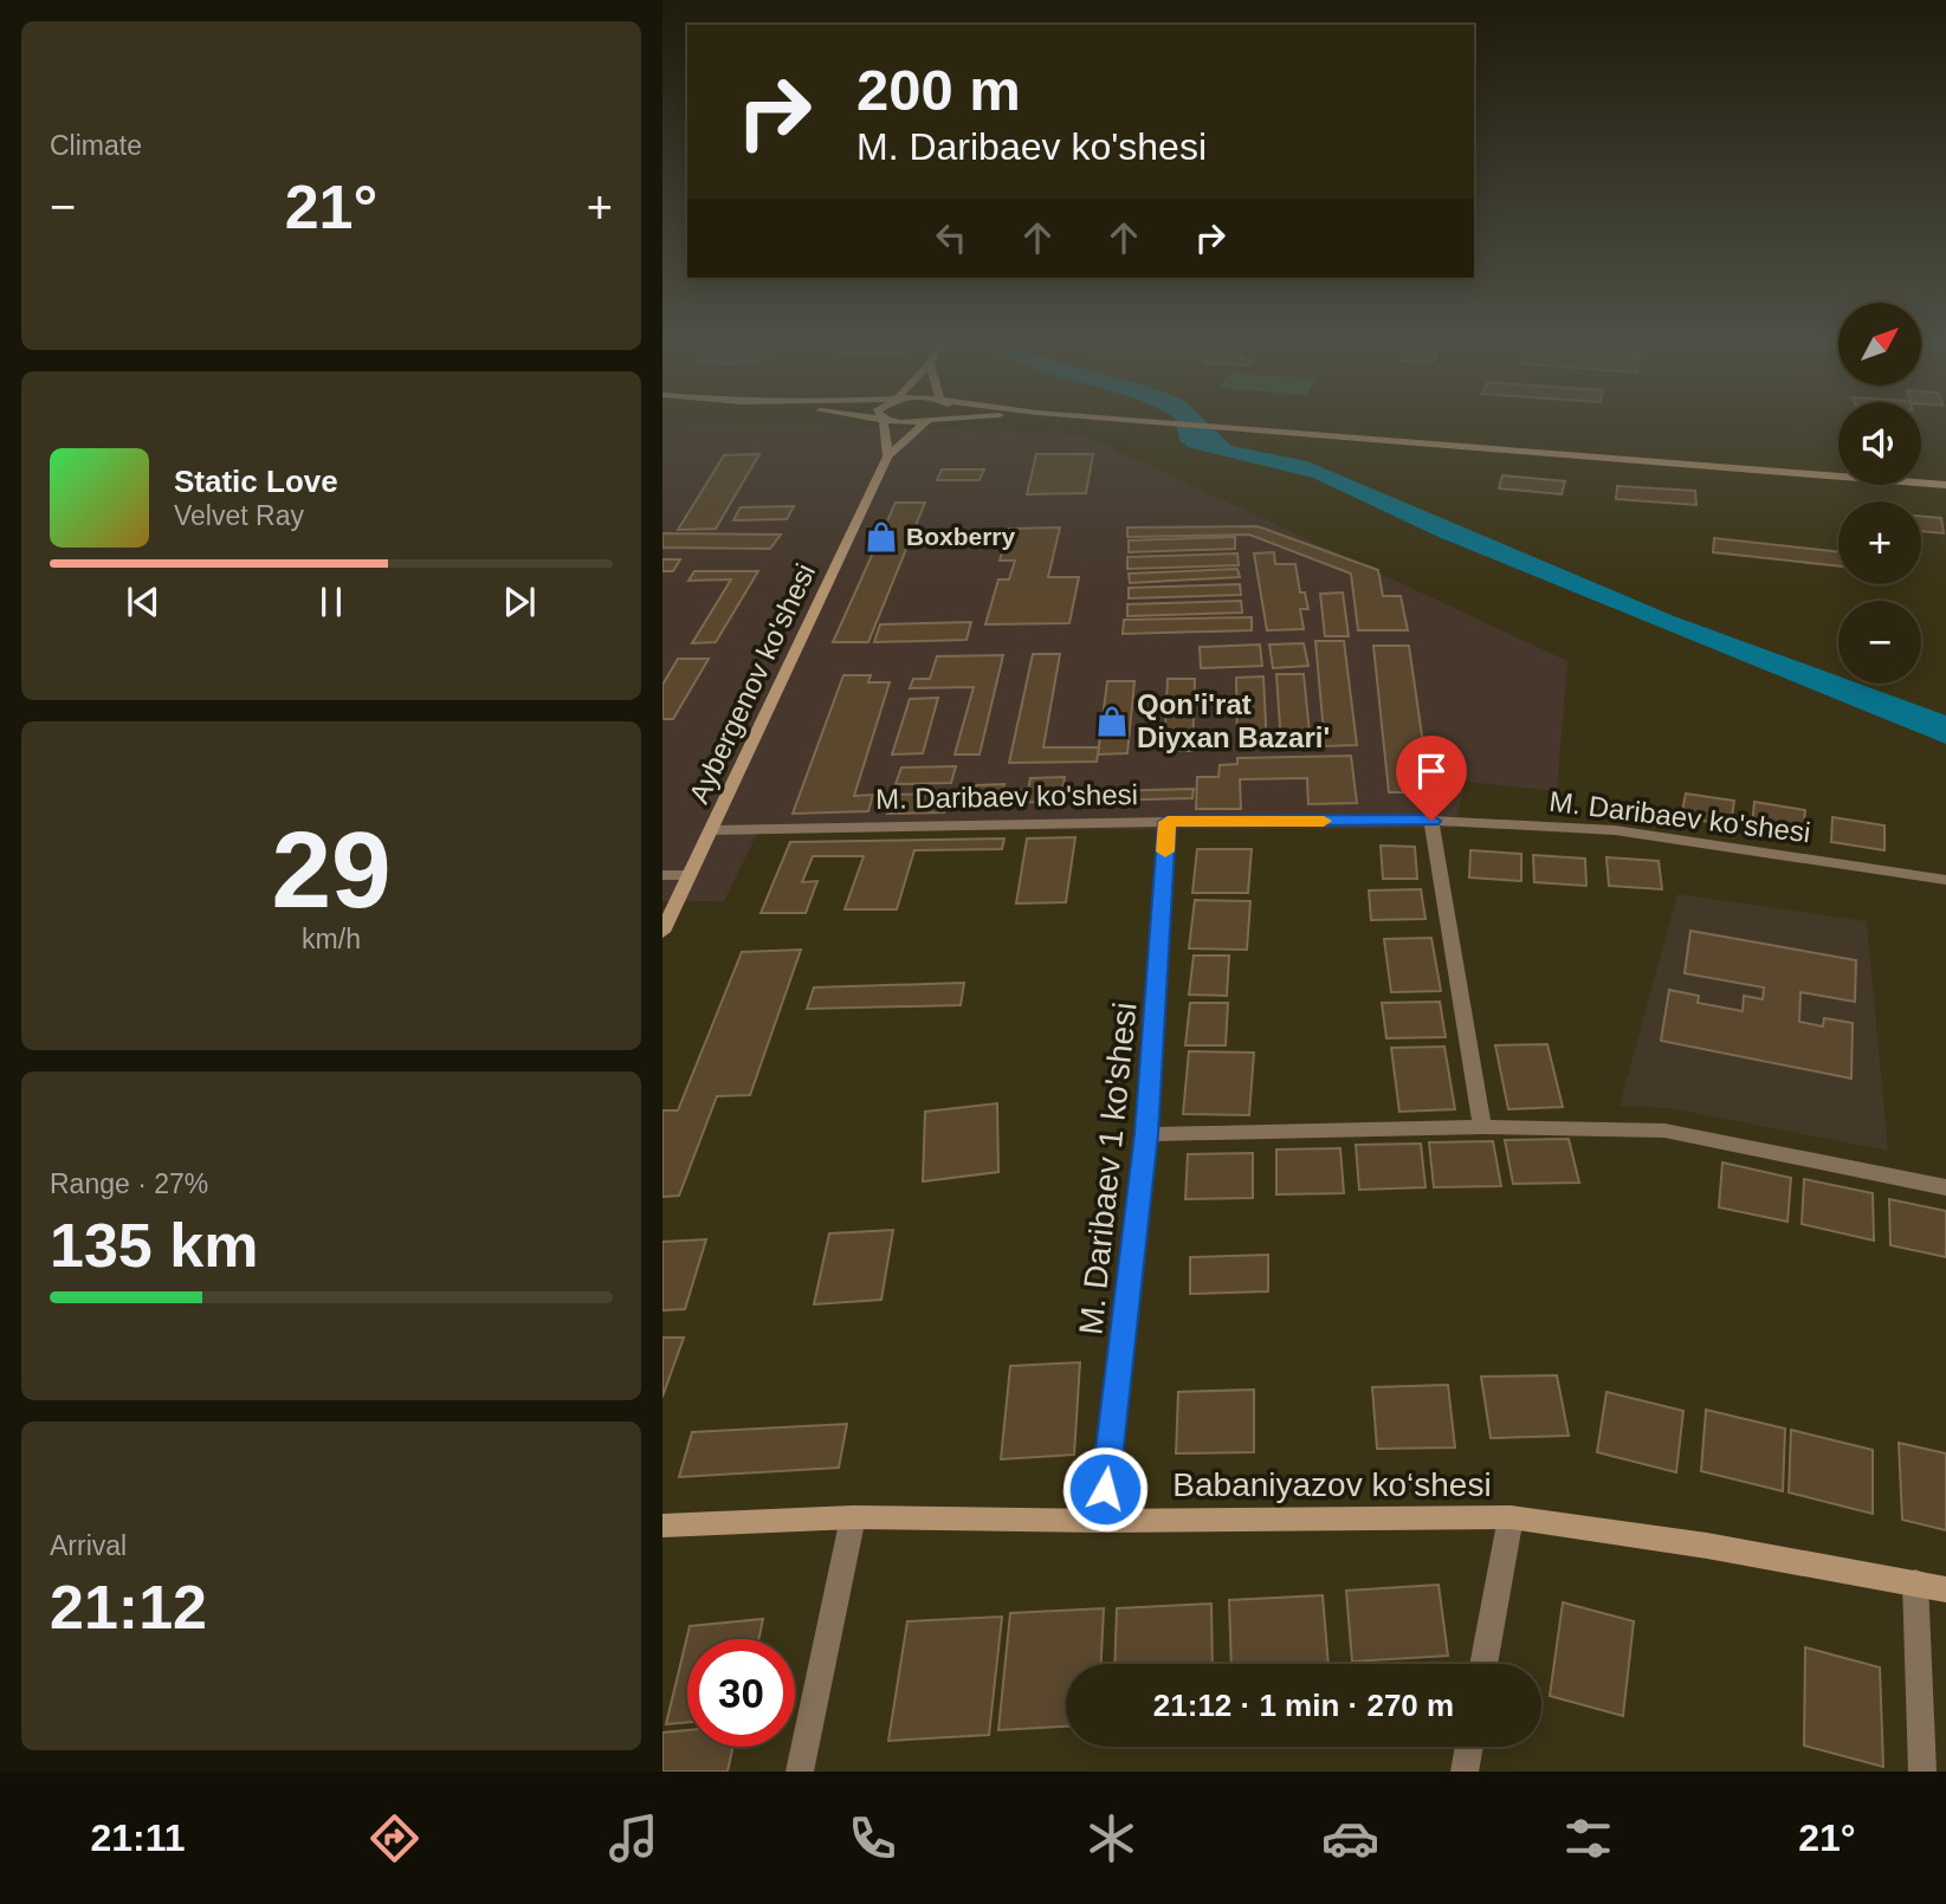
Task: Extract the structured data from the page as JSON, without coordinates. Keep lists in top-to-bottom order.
{
  "streets": {
    "main road": ["Aybergenov ko'shesi", "Babaniyazov ko‘shesi"],
    "street": ["M. Daribaev ko'shesi", "M. Daribaev 1 ko'shesi"]
  },
  "crossings": [
    ["Aybergenov ko'shesi", "M. Daribaev ko'shesi"],
    ["M. Daribaev ko'shesi", "M. Daribaev 1 ko'shesi"],
    ["M. Daribaev 1 ko'shesi", "Babaniyazov ko‘shesi"]
  ],
  "places": {
    "shop": ["Boxberry", "Qon'i'rat Diyxan Bazari'"]
  },
  "north": "top right",
  "page": {
    "tile": [
      "Climate",
      ["29", "km/h"],
      ["Range · 27%", "135 km"],
      ["Arrival", "21:12"]
    ],
    "turn": ["200 m", "M. Daribaev ko'shesi"],
    "heat": ["−", "21°", "+"],
    "map_buttons": ["+", "−"],
    "song": ["Static Love", "Velvet Ray"],
    "limit": "30",
    "trip": "21:12 · 1 min · 270 m",
    "tabs": ["21:11", "21°"]
  }
}
